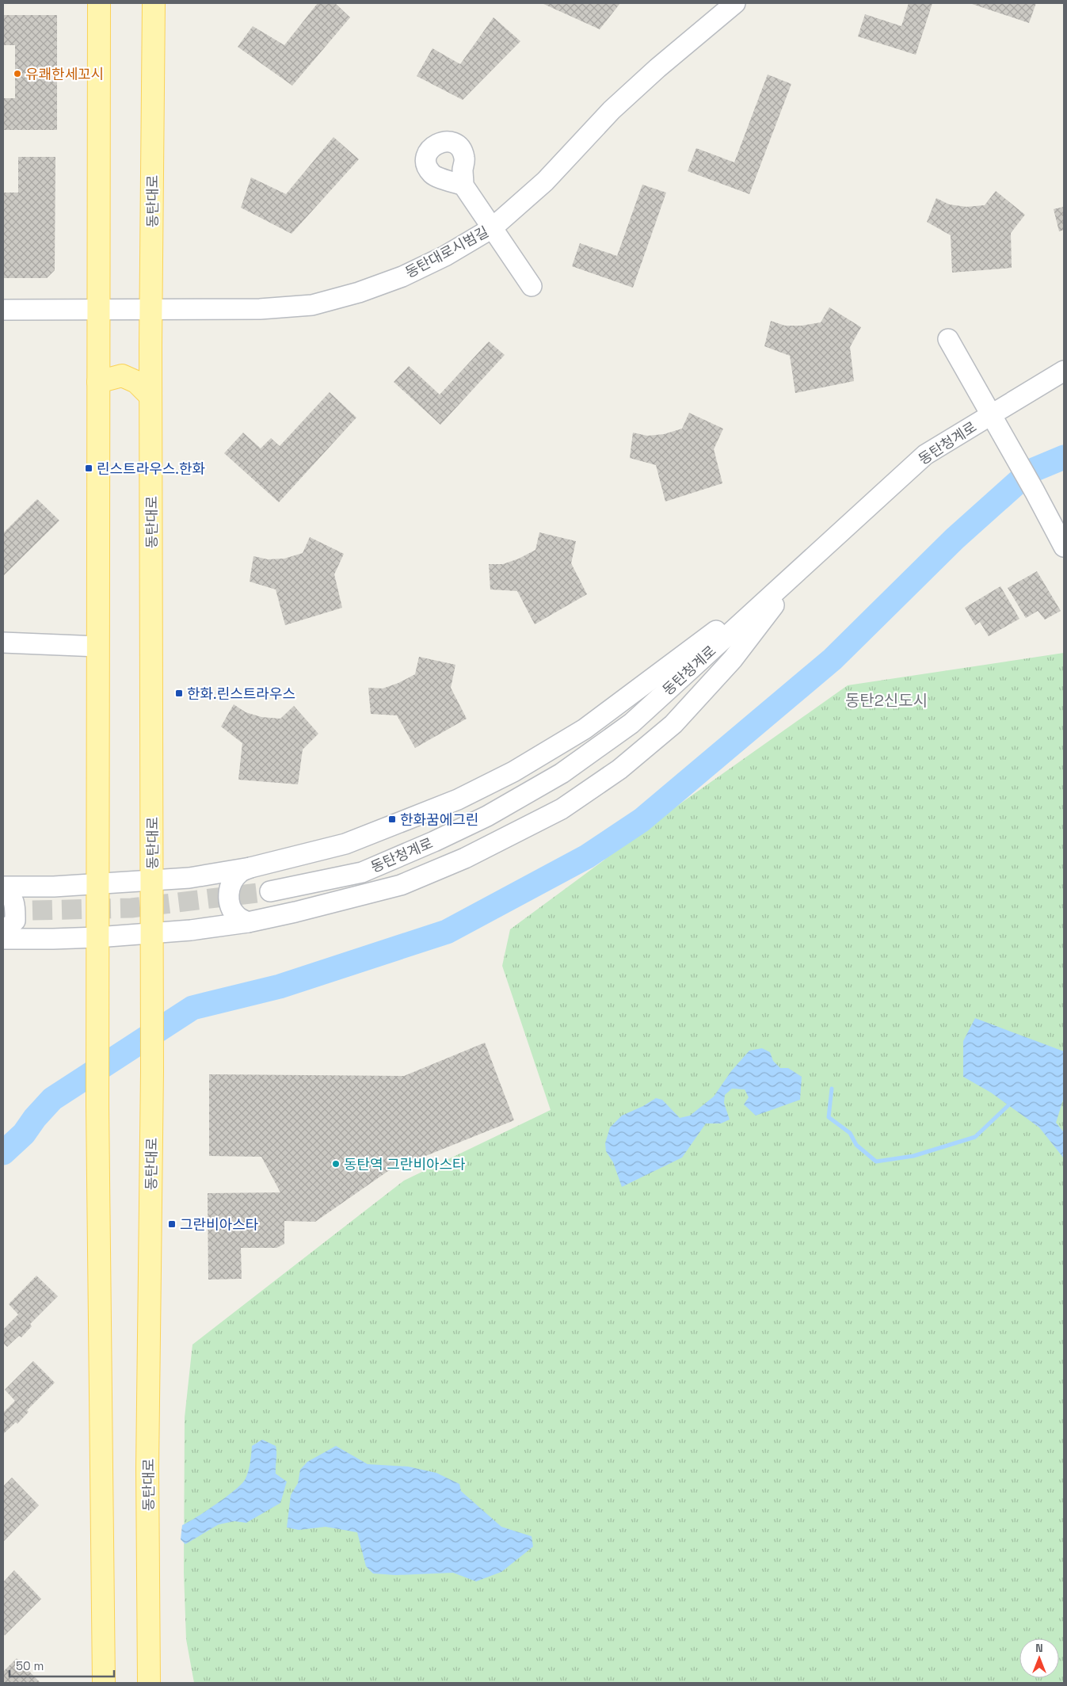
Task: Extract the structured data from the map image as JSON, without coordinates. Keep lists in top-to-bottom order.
{
  "streets": {
    "main road": ["동탄대로"],
    "street": ["동탄대로시범길", "동탄청계로"]
  },
  "crossings": [
    ["동탄대로", "동탄대로시범길"]
  ],
  "districts": ["동탄2신도시"],
  "places": {
    "other": ["유쾌한세꼬시", "동탄역 그란비아스타"],
    "transit": [
      "린스트라우스.한화",
      "한화.린스트라우스",
      "한화꿈에그린",
      "그란비아스타"
    ]
  },
  "scale_bar": "50 m",
  "north": "top"
}
